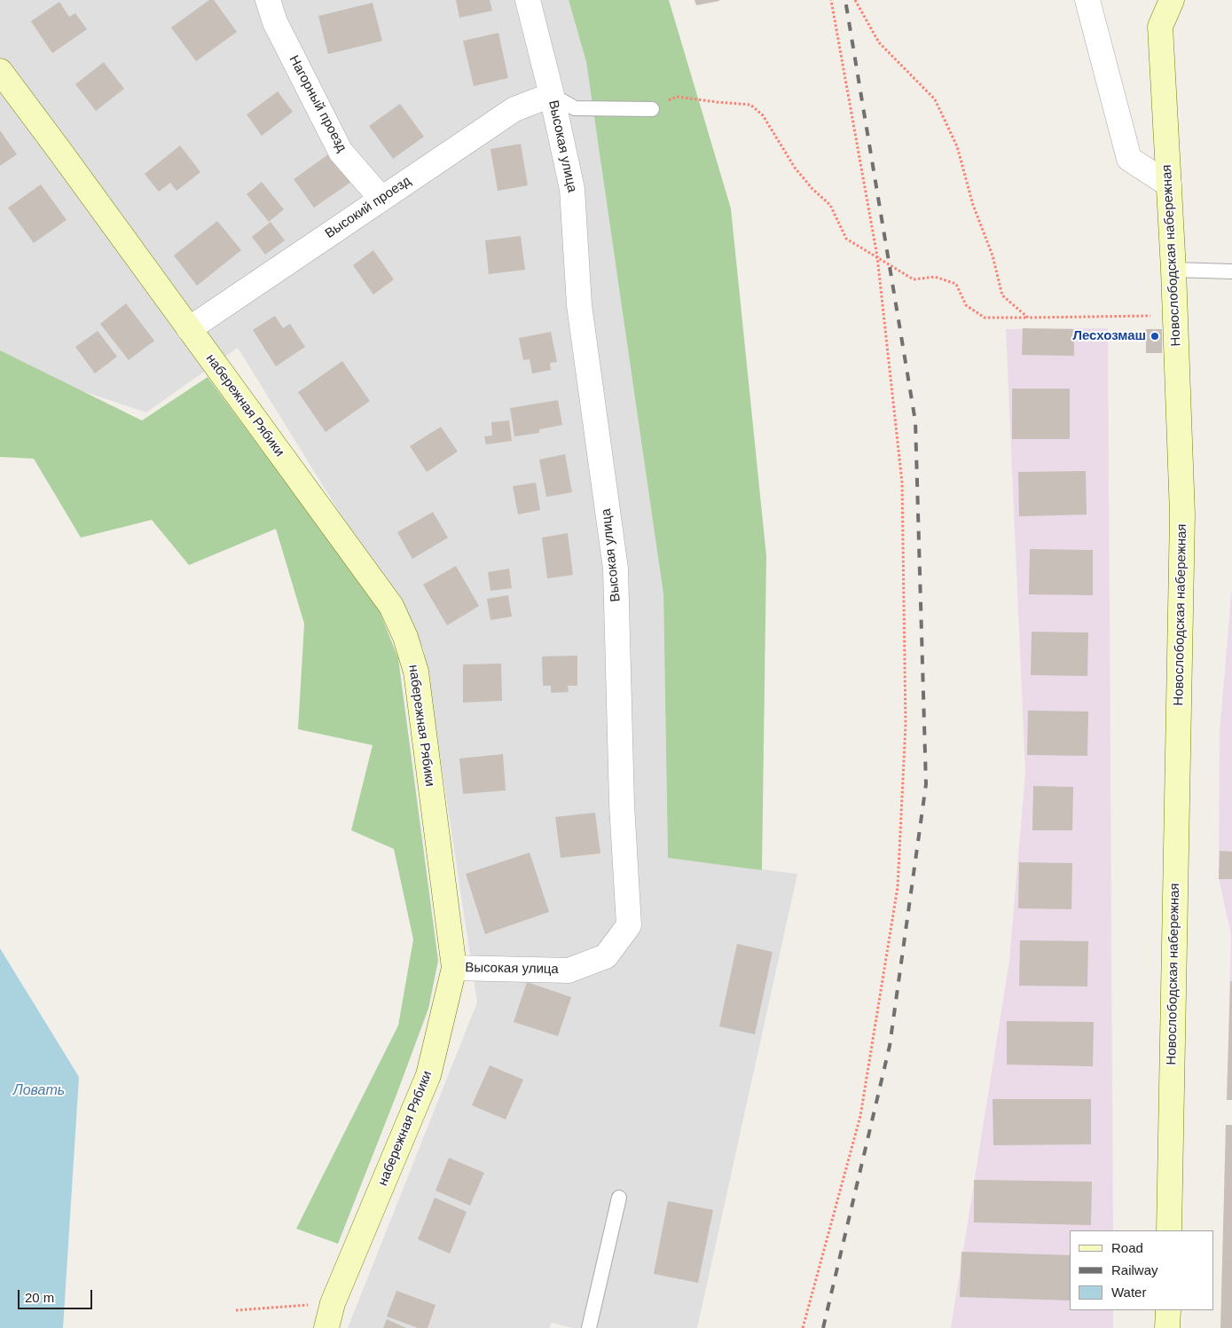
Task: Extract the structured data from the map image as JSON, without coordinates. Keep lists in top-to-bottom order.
{
  "streets": {
    "street": [
      "Нагорный проезд",
      "Высокая улица",
      "Высокий проезд",
      "Новослободская набережная",
      "набережная Рябики"
    ]
  },
  "crossings": [
    ["Нагорный проезд", "Высокий проезд"],
    ["Высокая улица", "Высокий проезд"],
    ["Высокая улица", "набережная Рябики"],
    ["Высокий проезд", "набережная Рябики"]
  ],
  "water": ["Ловать"],
  "places": ["Лесхозмаш"],
  "legend": ["Road", "Railway", "Water"],
  "scale_bar": "20 m"
}
